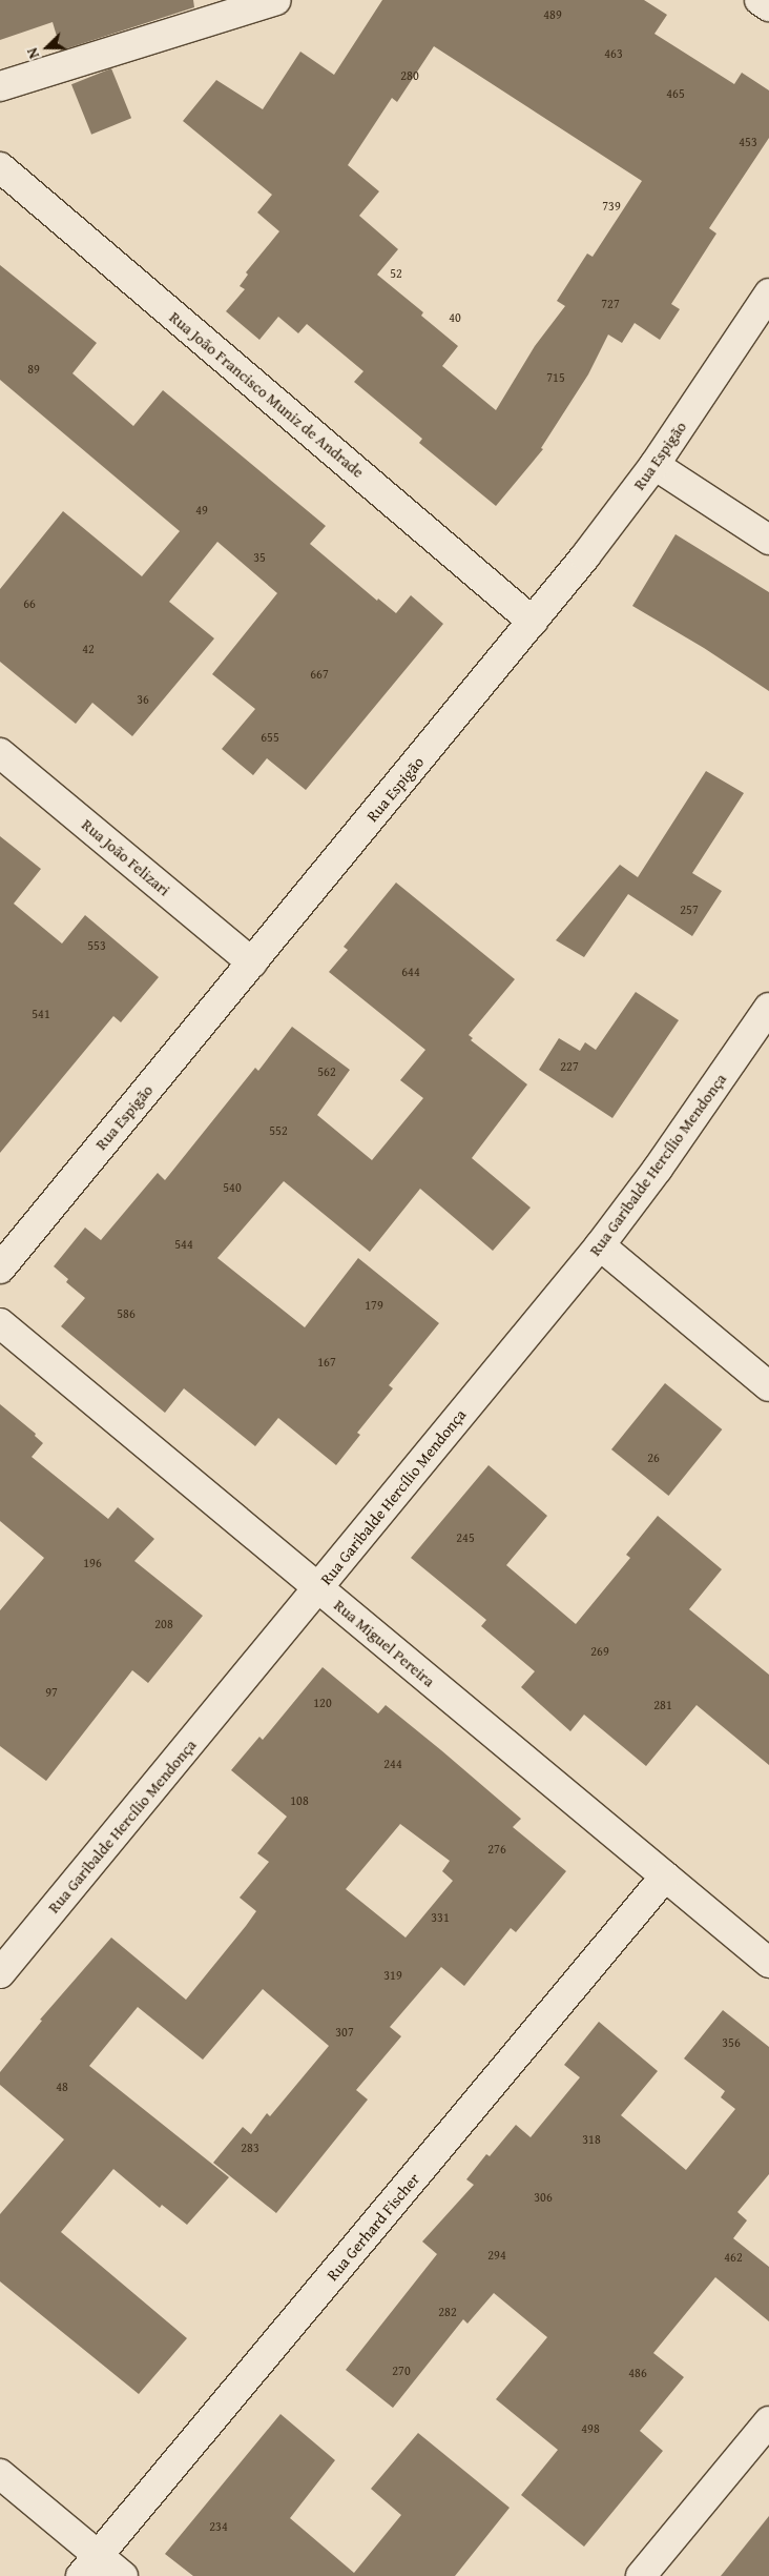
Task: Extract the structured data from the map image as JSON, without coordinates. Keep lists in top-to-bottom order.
{
  "streets": {
    "street": [
      "Rua João Francisco Muniz de Andrade",
      "Rua Espigão",
      "Rua João Felizari",
      "Rua Garibalde Hercílio Mendonça",
      "Rua Miguel Pereira",
      "Rua Gerhard Fischer"
    ]
  },
  "crossings": [
    ["Rua João Francisco Muniz de Andrade", "Rua Espigão"],
    ["Rua Espigão", "Rua João Felizari"],
    ["Rua Garibalde Hercílio Mendonça", "Rua Miguel Pereira"],
    ["Rua Miguel Pereira", "Rua Gerhard Fischer"]
  ],
  "house_numbers": [
    "489",
    "463",
    "280",
    "465",
    "453",
    "739",
    "52",
    "727",
    "40",
    "89",
    "715",
    "49",
    "35",
    "66",
    "42",
    "667",
    "36",
    "655",
    "257",
    "553",
    "644",
    "541",
    "227",
    "562",
    "552",
    "540",
    "544",
    "179",
    "586",
    "167",
    "26",
    "245",
    "196",
    "208",
    "269",
    "97",
    "120",
    "281",
    "244",
    "108",
    "276",
    "331",
    "319",
    "307",
    "356",
    "48",
    "318",
    "283",
    "306",
    "294",
    "462",
    "282",
    "270",
    "486",
    "498",
    "234"
  ],
  "north": "left"
}
